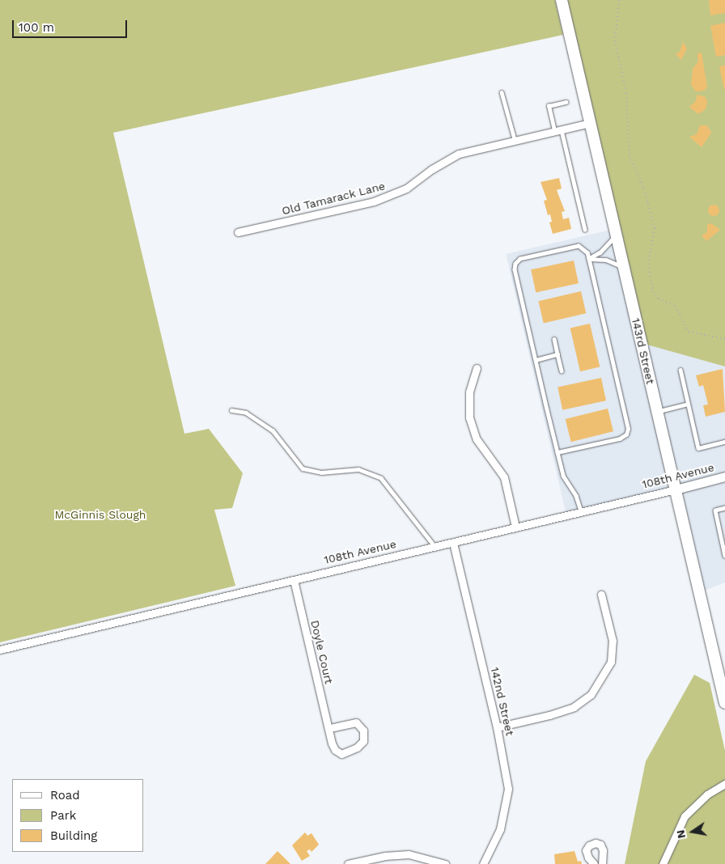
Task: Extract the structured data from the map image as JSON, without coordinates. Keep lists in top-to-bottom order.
{
  "streets": {
    "main road": ["143rd Street"],
    "street": [
      "Old Tamarack Lane",
      "108th Avenue",
      "Doyle Court",
      "142nd Street"
    ]
  },
  "crossings": [
    ["Old Tamarack Lane", "143rd Street"],
    ["143rd Street", "108th Avenue"],
    ["108th Avenue", "Doyle Court"],
    ["108th Avenue", "142nd Street"]
  ],
  "parks": ["McGinnis Slough"],
  "legend": ["Road", "Park", "Building"],
  "scale_bar": "100 m",
  "north": "left"
}
